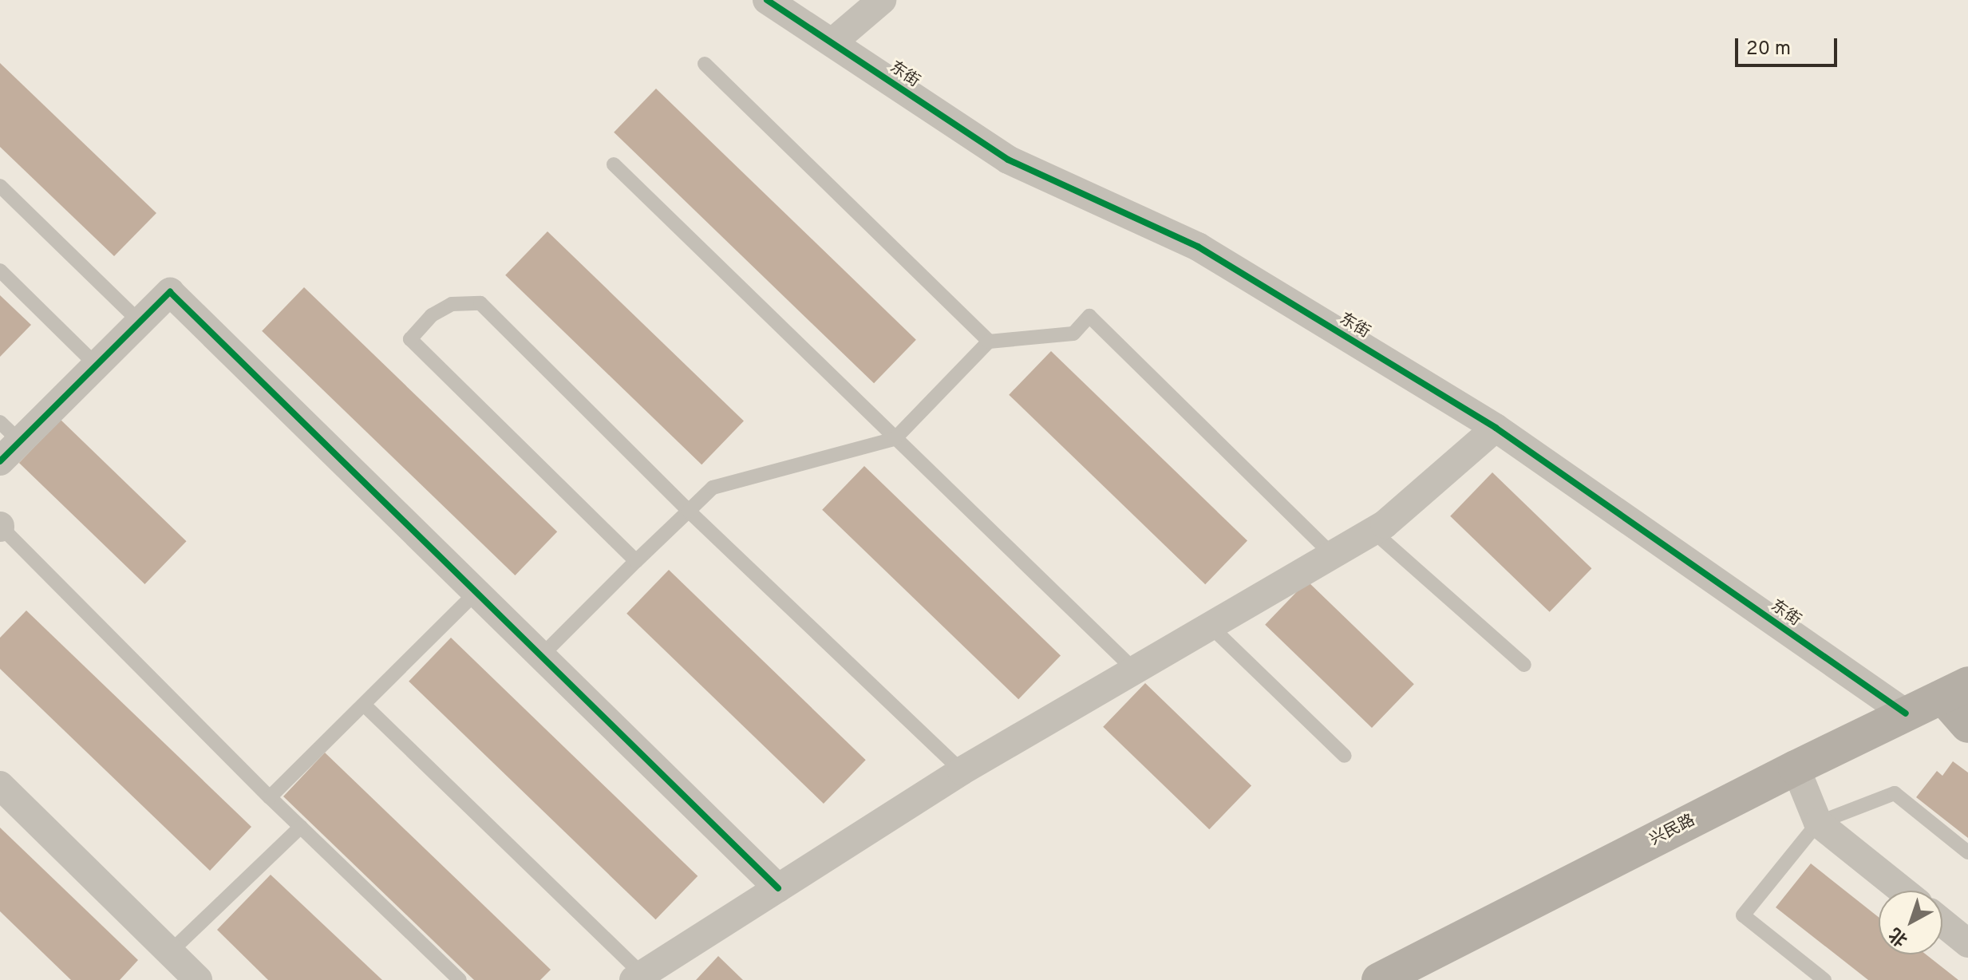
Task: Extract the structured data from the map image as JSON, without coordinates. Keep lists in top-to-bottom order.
{
  "streets": {
    "main road": ["兴民路"],
    "street": ["东街"]
  },
  "crossings": [
    ["东街", "兴民路"]
  ],
  "scale_bar": "20 m",
  "north": "bottom left"
}
